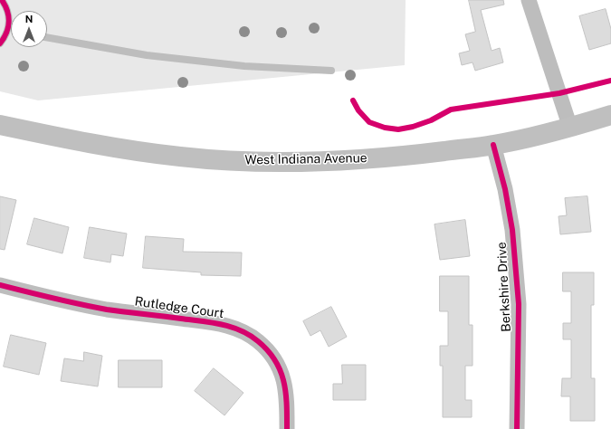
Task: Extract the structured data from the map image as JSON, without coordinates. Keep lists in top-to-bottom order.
{
  "streets": {
    "main road": ["West Indiana Avenue"],
    "street": ["Berkshire Drive", "Rutledge Court"]
  },
  "crossings": [
    ["West Indiana Avenue", "Berkshire Drive"]
  ],
  "north": "top"
}
